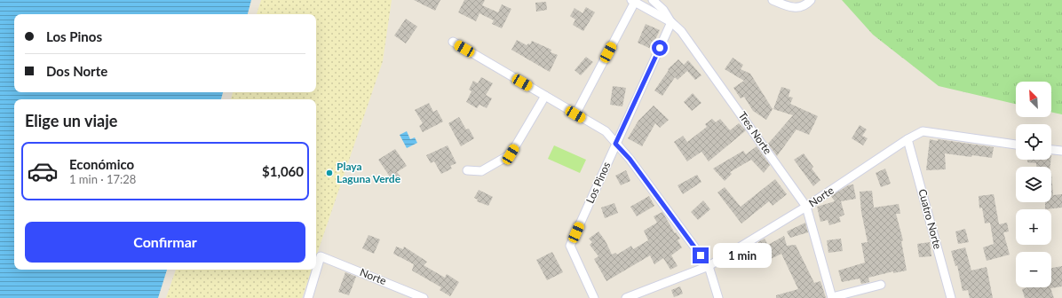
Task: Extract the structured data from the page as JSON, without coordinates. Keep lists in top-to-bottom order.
{
  "streets": {
    "street": [
      "Tres Norte",
      "Los Pinos",
      "Norte",
      "Cuatro Norte"
    ]
  },
  "crossings": [
    ["Tres Norte", "Los Pinos"],
    ["Tres Norte", "Norte"],
    ["Norte", "Cuatro Norte"]
  ],
  "places": ["Playa Laguna Verde"],
  "north": "top left",
  "page": {
    "banner": ["Los Pinos", "Dos Norte"],
    "map_buttons": ["+", "−"],
    "heading": "Elige un viaje",
    "list": [
      {
        "name": "Económico",
        "note": "1 min · 17:28",
        "value": "$1,060"
      }
    ],
    "buttons": "Confirmar",
    "bubble": "1 min"
  }
}
